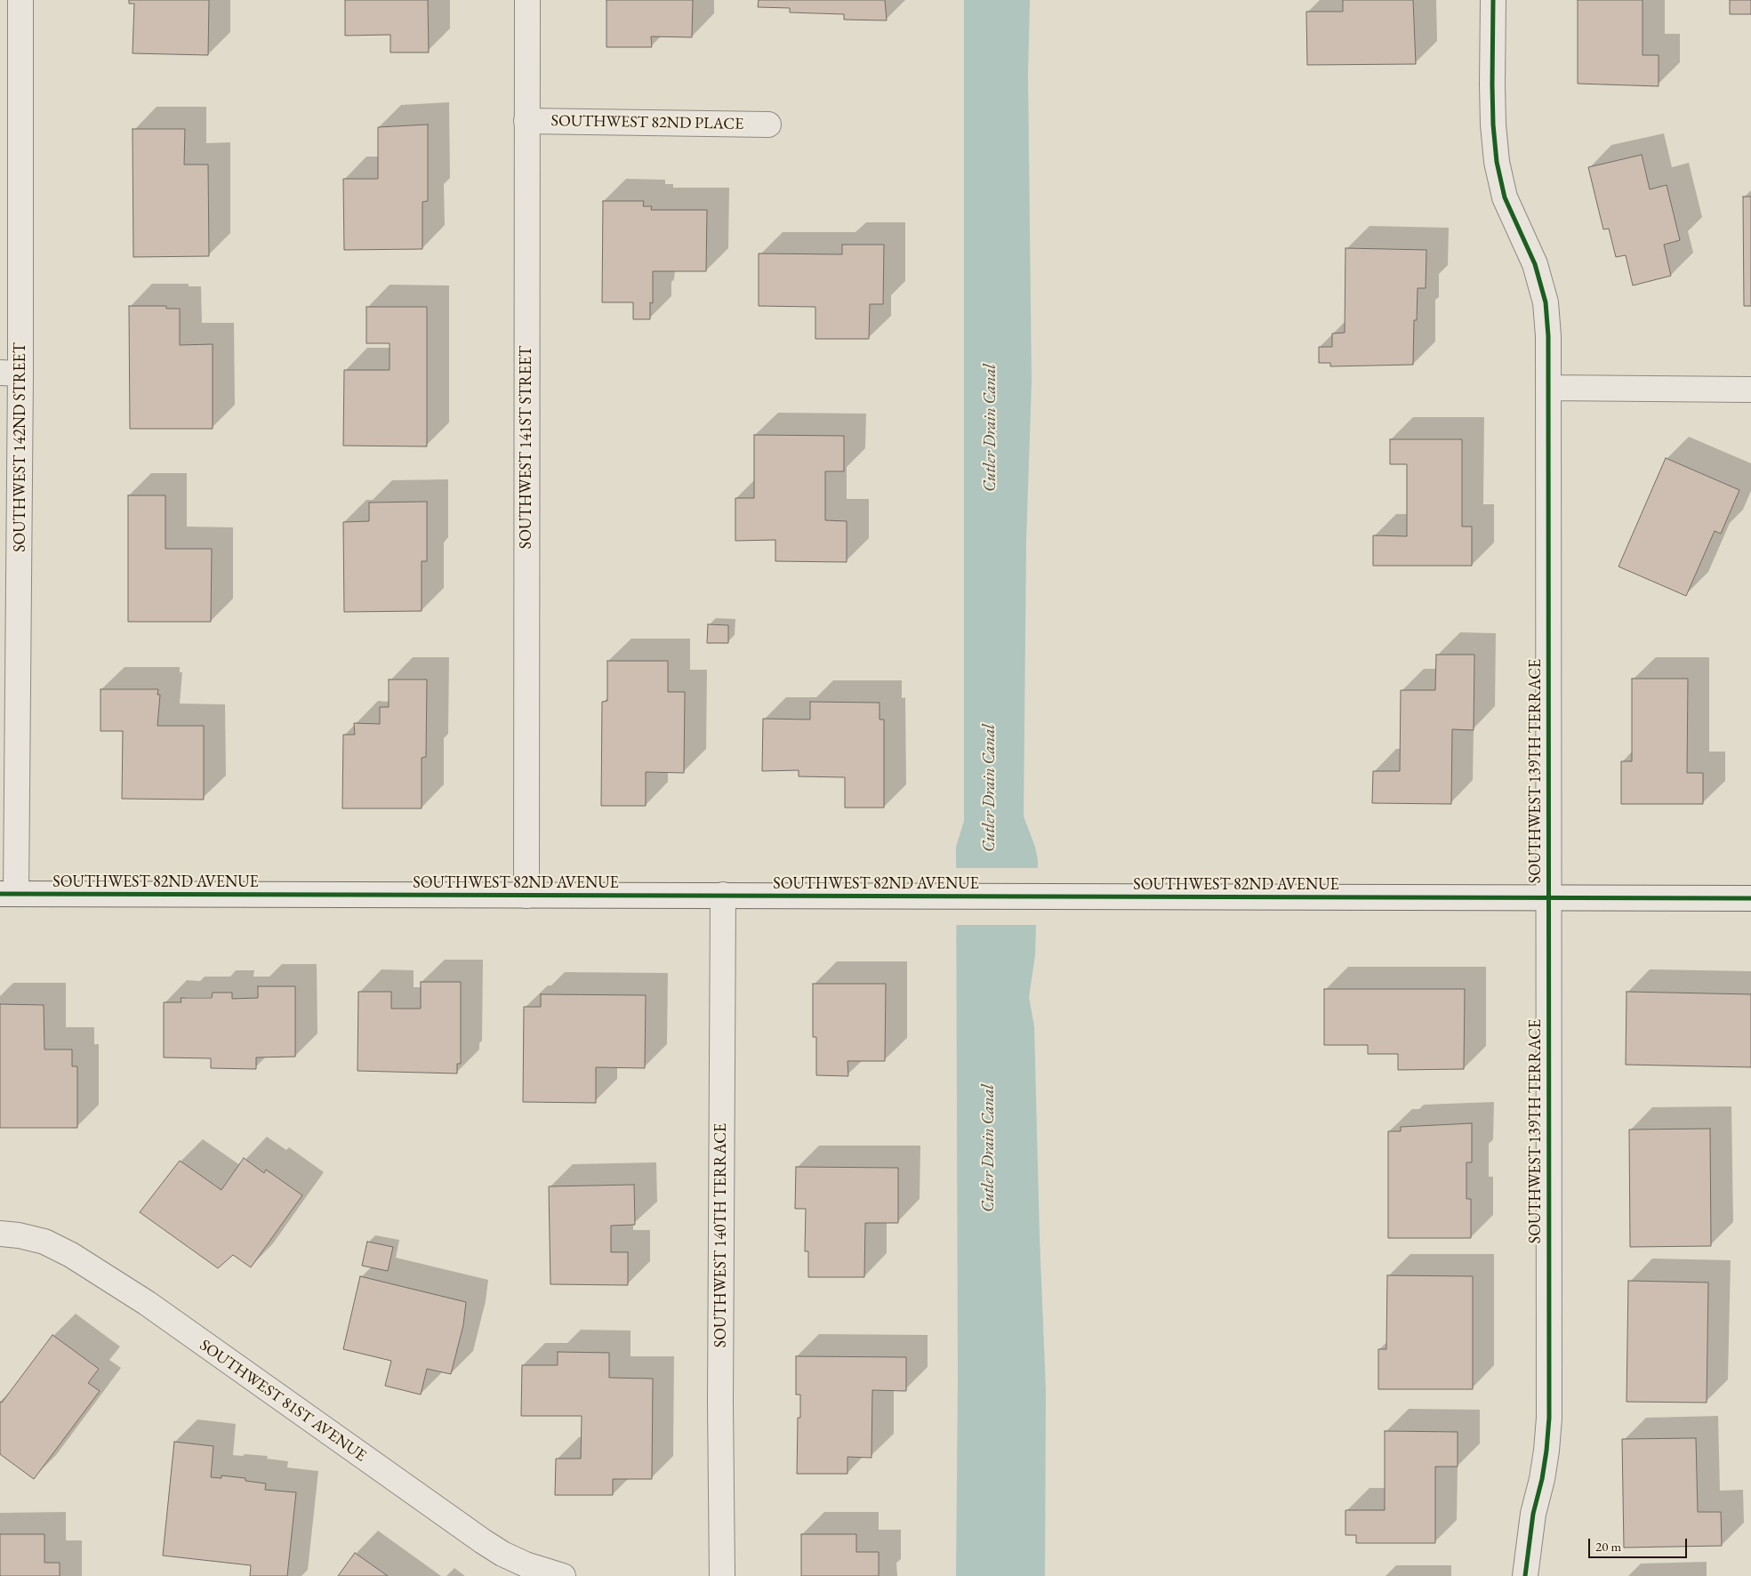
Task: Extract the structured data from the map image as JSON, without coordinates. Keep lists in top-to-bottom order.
{
  "streets": {
    "street": [
      "SOUTHWEST 82ND PLACE",
      "SOUTHWEST 142ND STREET",
      "SOUTHWEST 141ST STREET",
      "SOUTHWEST 139TH TERRACE",
      "SOUTHWEST 82ND AVENUE",
      "SOUTHWEST 140TH TERRACE",
      "SOUTHWEST 81ST AVENUE"
    ]
  },
  "crossings": [
    ["SOUTHWEST 82ND PLACE", "SOUTHWEST 141ST STREET"],
    ["SOUTHWEST 142ND STREET", "SOUTHWEST 82ND AVENUE"],
    ["SOUTHWEST 141ST STREET", "SOUTHWEST 82ND AVENUE"],
    ["SOUTHWEST 139TH TERRACE", "SOUTHWEST 82ND AVENUE"],
    ["SOUTHWEST 82ND AVENUE", "SOUTHWEST 140TH TERRACE"]
  ],
  "water": ["Cutler Drain Canal"],
  "scale_bar": "20 m"
}
